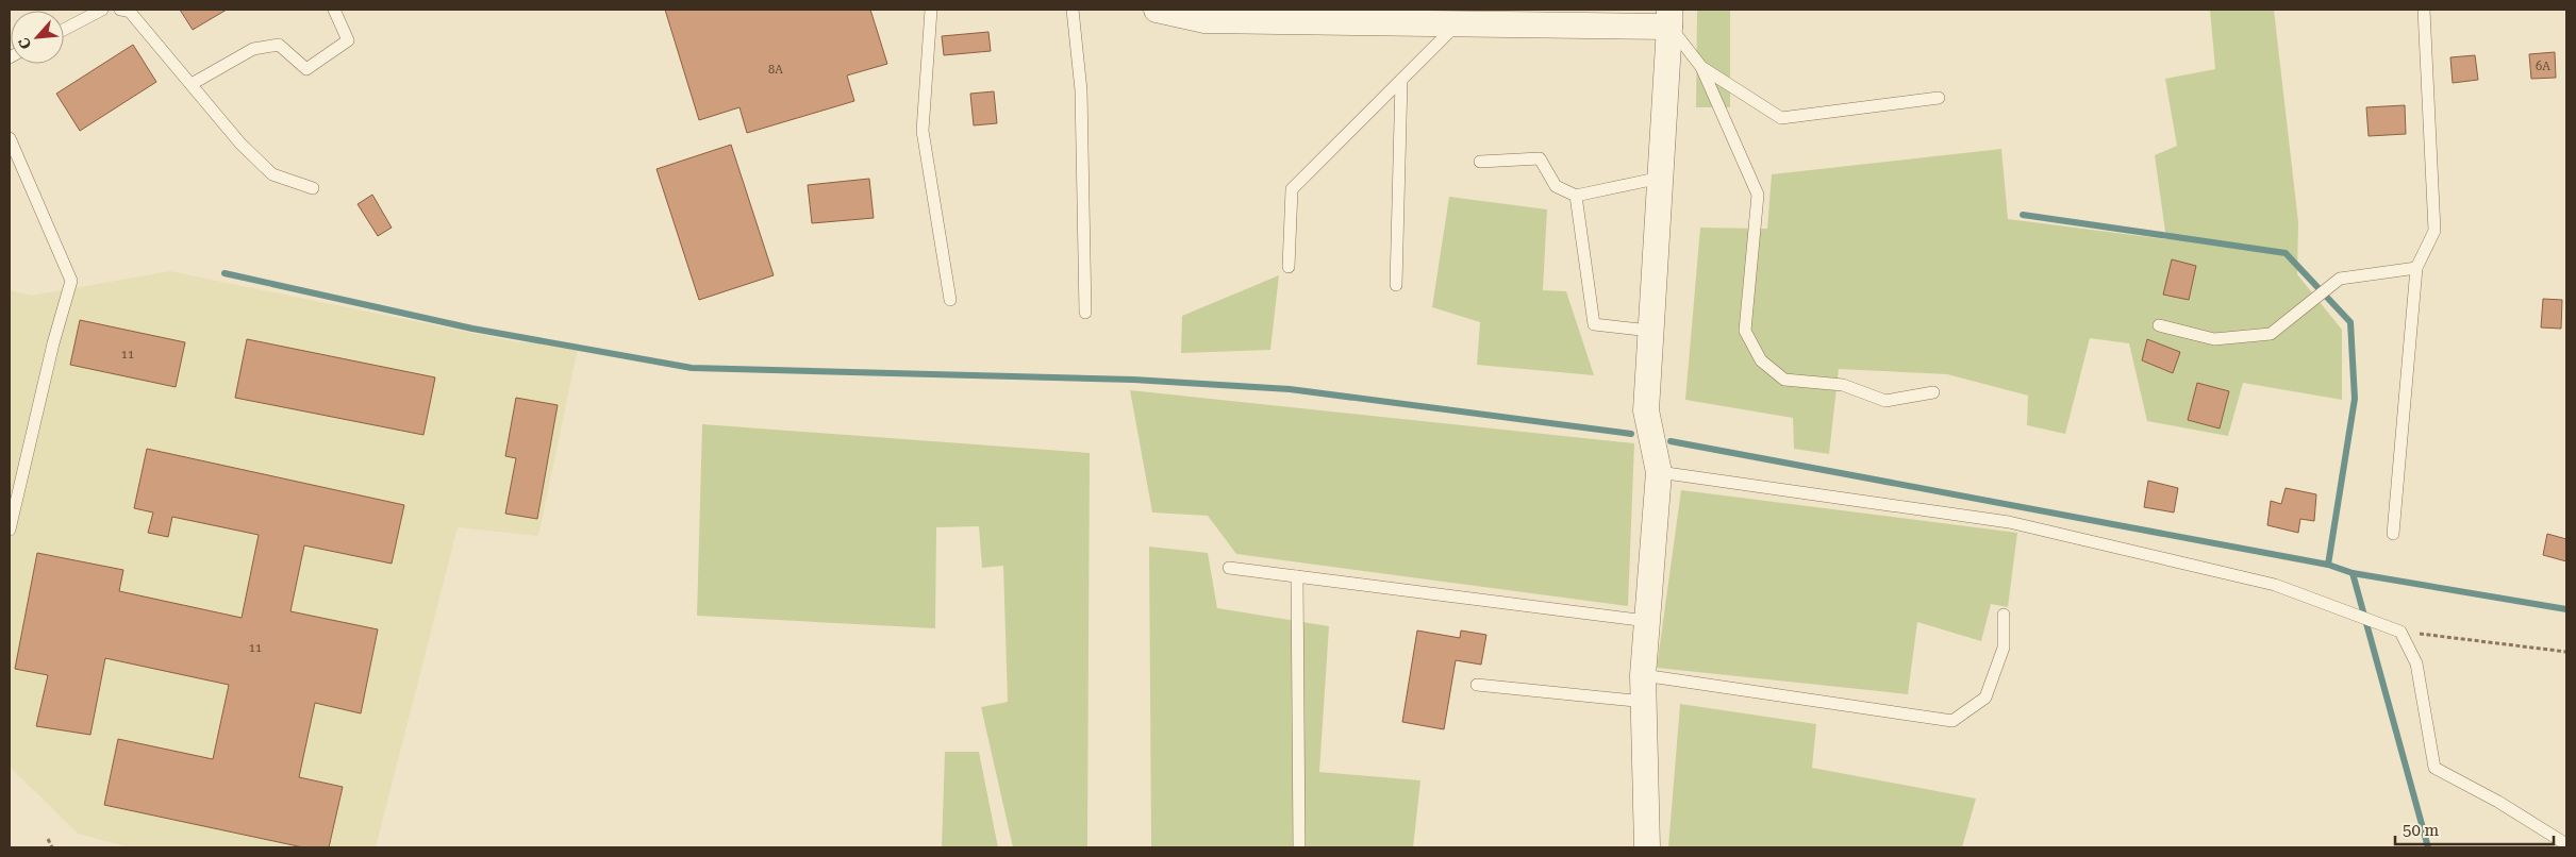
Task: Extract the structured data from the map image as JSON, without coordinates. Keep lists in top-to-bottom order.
{
  "house_numbers": [
    "6А",
    "8А",
    "11",
    "11"
  ],
  "scale_bar": "50 m",
  "north": "bottom left"
}
